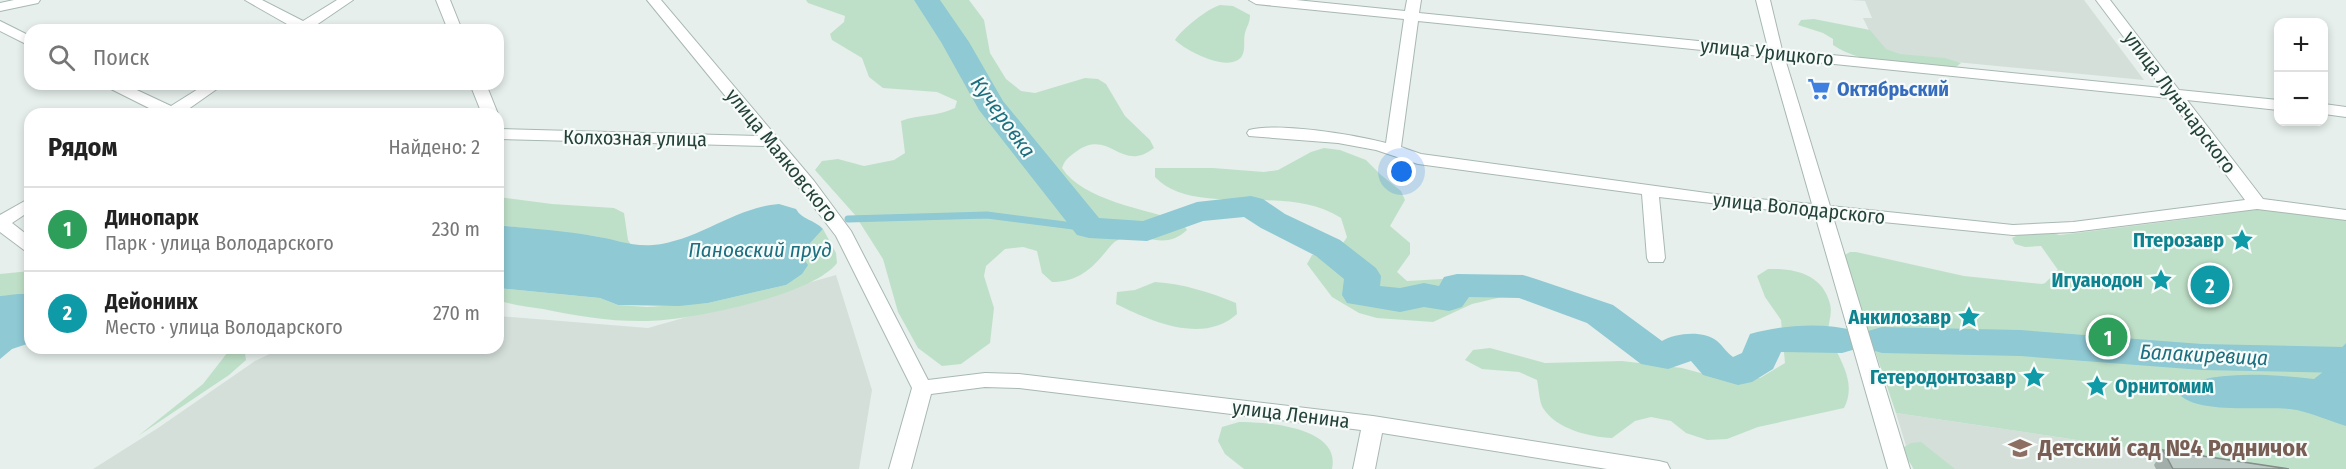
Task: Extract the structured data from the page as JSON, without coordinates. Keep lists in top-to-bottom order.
{
  "streets": {
    "street": [
      "улица Урицкого",
      "улица Луначарского",
      "Колхозная улица",
      "улица Маяковского",
      "улица Володарского",
      "улица Ленина"
    ]
  },
  "crossings": [
    ["улица Урицкого", "улица Луначарского"],
    ["улица Луначарского", "улица Володарского"],
    ["Колхозная улица", "улица Маяковского"],
    ["улица Маяковского", "улица Ленина"]
  ],
  "water": ["Кучеровка", "Пановский пруд", "Балакиревица"],
  "places": {
    "supermarket": ["Октябрьский"],
    "place": [
      "Птерозавр",
      "Игуанодон",
      "Анкилозавр",
      "Гетеродонтозавр",
      "Орнитомим"
    ],
    "school or university": ["Детский сад №4 Родничок"]
  },
  "page": {
    "map_buttons": ["+", "−"],
    "search": "Поиск",
    "heading": ["Рядом", "Найдено: 2"],
    "list": [
      {
        "mark": "1",
        "name": "Динопарк",
        "note": "Парк · улица Володарского",
        "value": "230 m"
      },
      {
        "mark": "2",
        "name": "Дейонинх",
        "note": "Место · улица Володарского",
        "value": "270 m"
      }
    ],
    "pins": ["2", "1"]
  }
}
